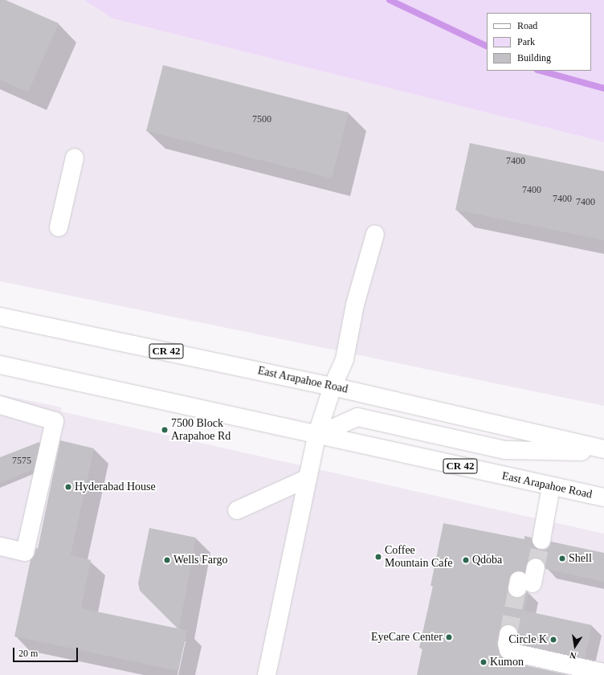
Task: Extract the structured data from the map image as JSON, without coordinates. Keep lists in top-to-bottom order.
{
  "streets": {
    "main road": ["CR 42", "East Arapahoe Road"]
  },
  "places": [
    "7500 Block Arapahoe Rd",
    "Hyderabad House",
    "Coffee Mountain Cafe",
    "Shell",
    "Wells Fargo",
    "Qdoba",
    "EyeCare Center",
    "Circle K",
    "Kumon"
  ],
  "house_numbers": [
    "7500",
    "7400",
    "7400",
    "7400",
    "7400",
    "7575"
  ],
  "legend": ["Road", "Park", "Building"],
  "scale_bar": "20 m",
  "north": "bottom"
}
